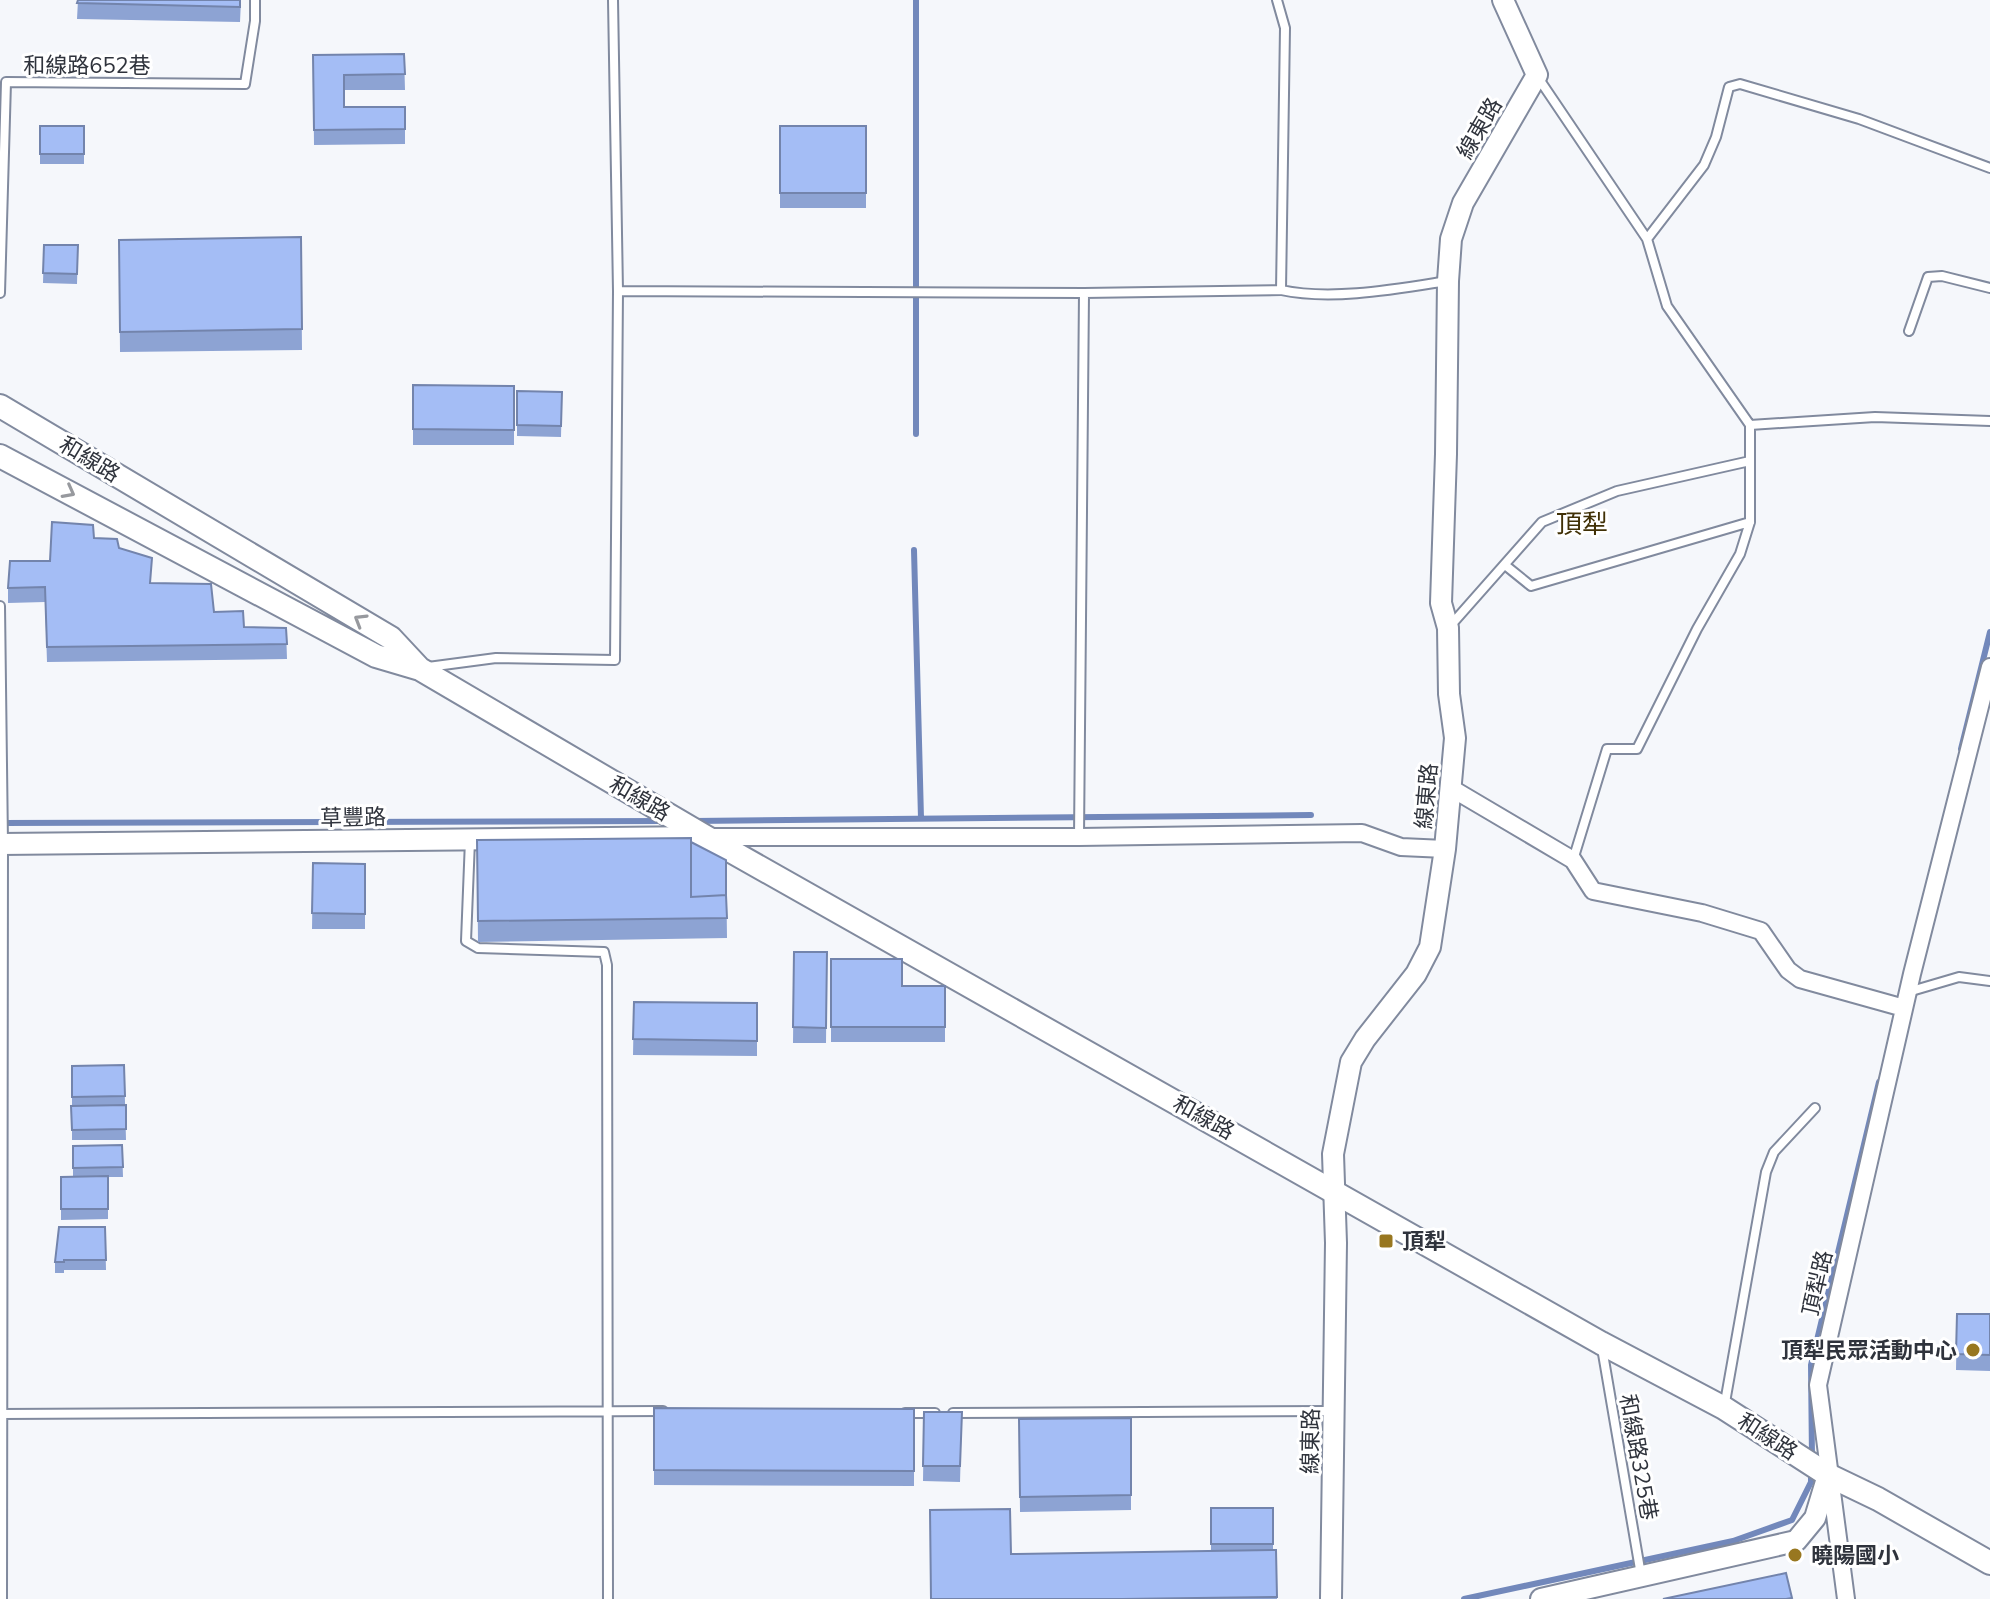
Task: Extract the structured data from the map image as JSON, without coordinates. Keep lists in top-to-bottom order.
{
  "streets": {
    "main road": ["和線路"],
    "street": ["線東路", "草豐路", "頂犁路"],
    "lane": ["和線路652巷", "和線路325巷"]
  },
  "crossings": [
    ["線東路", "和線路"],
    ["和線路", "草豐路"],
    ["和線路", "頂犁路"],
    ["和線路", "和線路325巷"],
    ["頂犁路", "和線路325巷"]
  ],
  "districts": ["頂犁"],
  "places": {
    "transit": ["頂犁"],
    "other": ["頂犁民眾活動中心", "曉陽國小"]
  }
}
